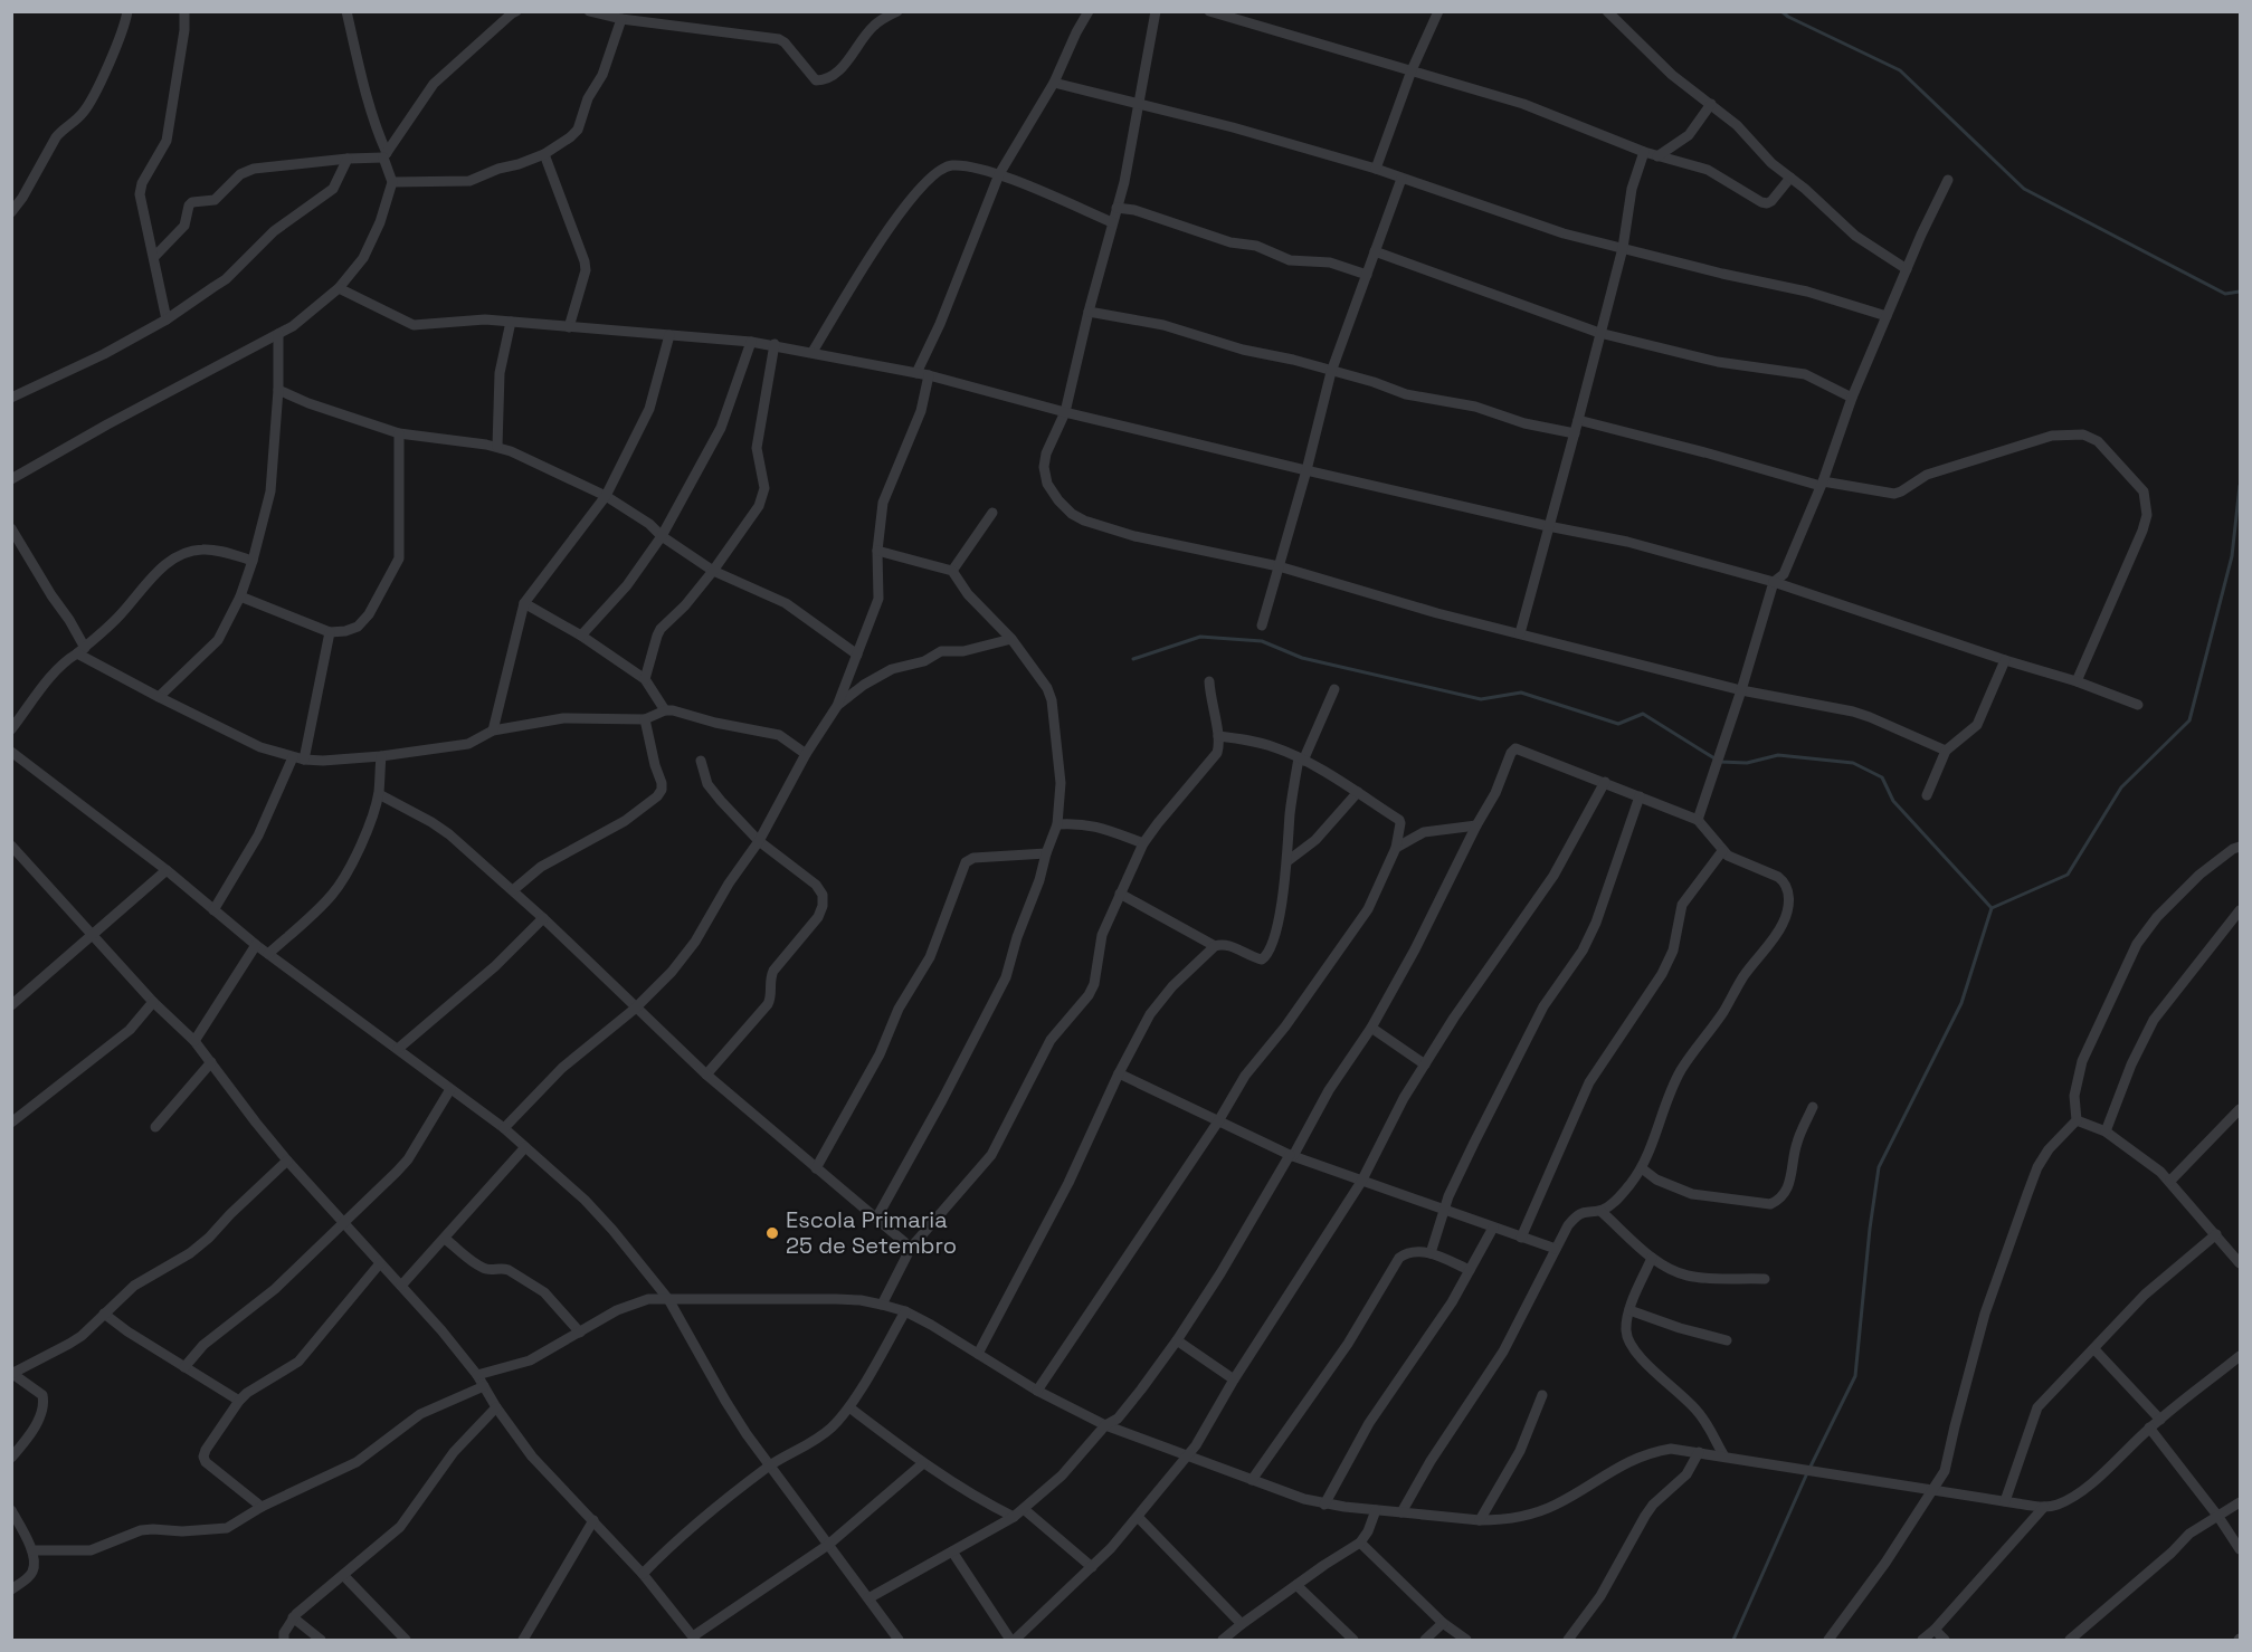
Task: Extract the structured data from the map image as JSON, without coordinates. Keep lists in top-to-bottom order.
{
  "places": ["Escola Primaria 25 de Setembro"]
}
